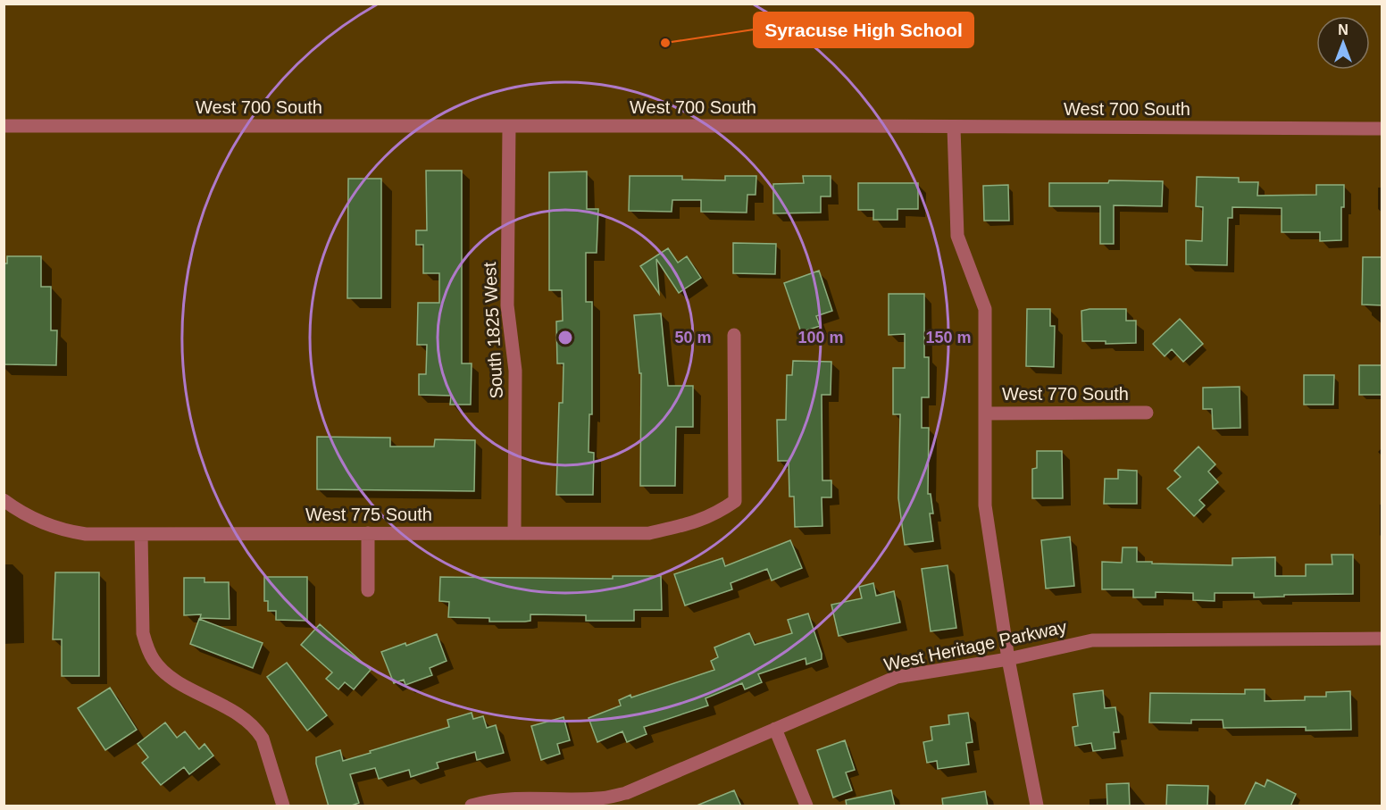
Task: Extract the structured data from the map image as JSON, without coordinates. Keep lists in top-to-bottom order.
{
  "streets": {
    "street": [
      "West 700 South",
      "South 1825 West",
      "West 770 South",
      "West 775 South",
      "West Heritage Parkway"
    ]
  },
  "crossings": [
    ["West 700 South", "South 1825 West"],
    ["South 1825 West", "West 775 South"]
  ],
  "places": ["Syracuse High School"],
  "north": "top",
  "rings": ["50 m", "100 m", "150 m"]
}
